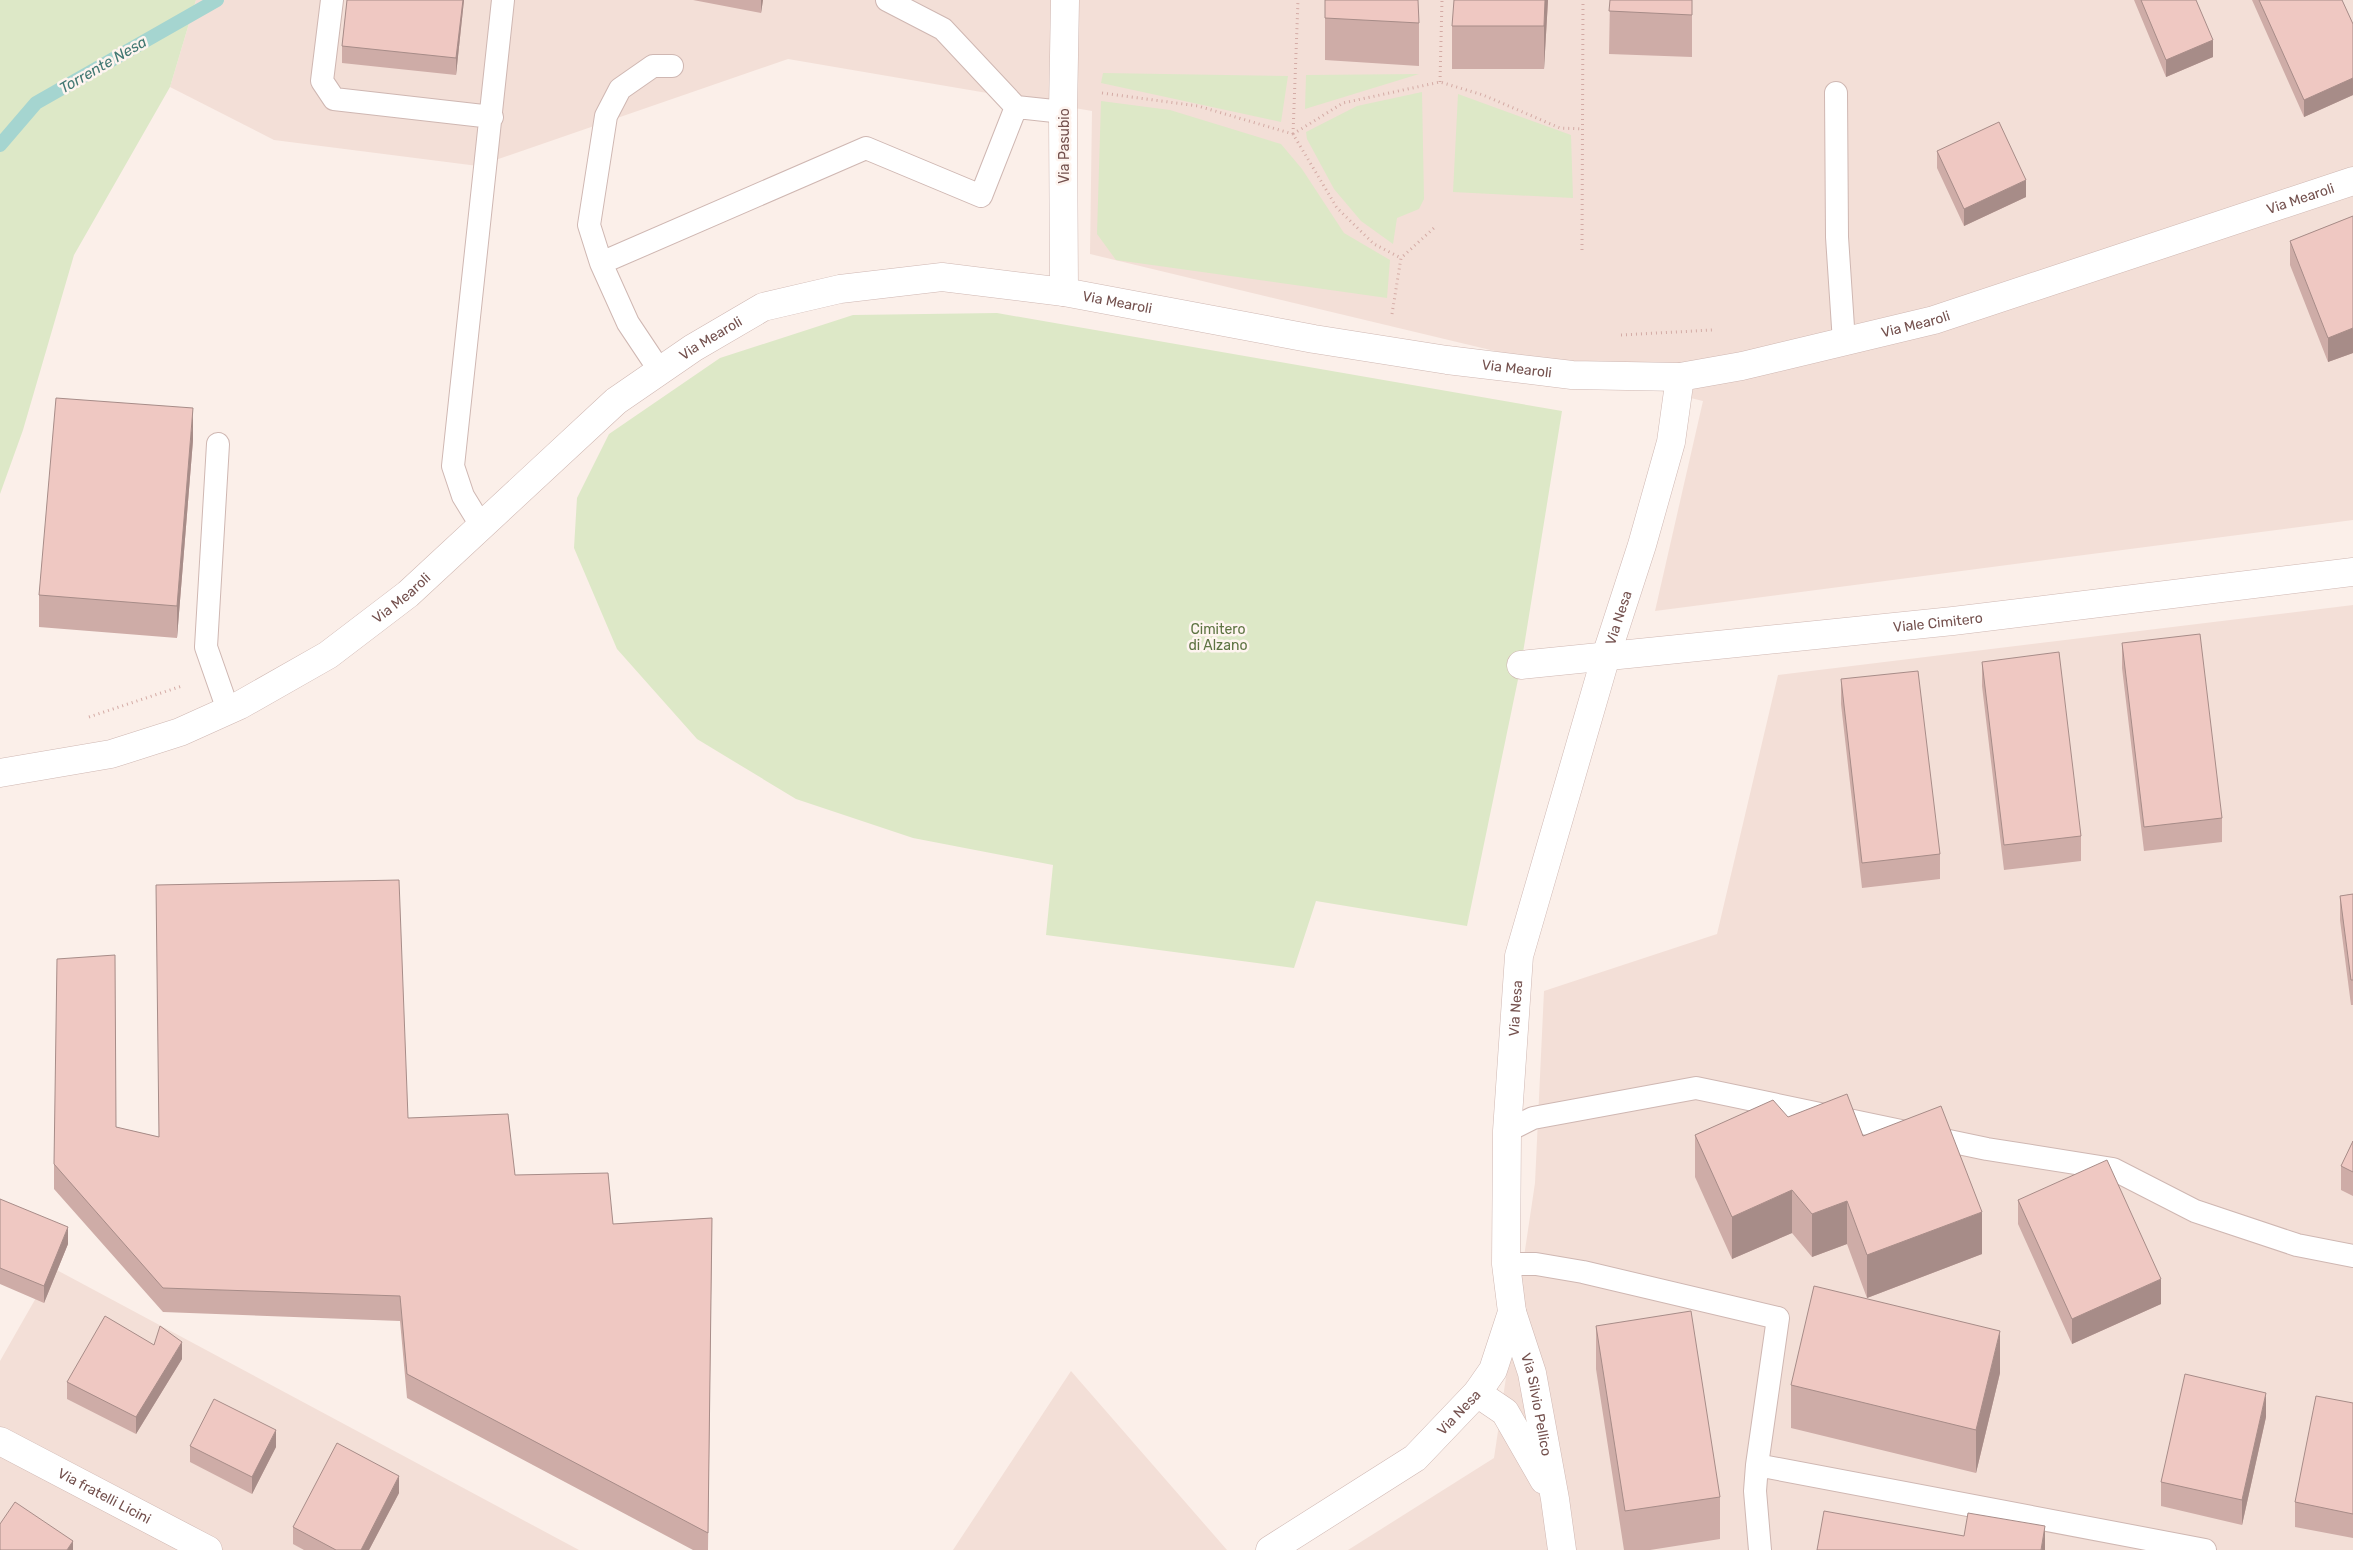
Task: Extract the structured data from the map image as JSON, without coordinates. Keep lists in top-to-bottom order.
{
  "streets": {
    "street": [
      "Via Pasubio",
      "Via Mearoli",
      "Via Nesa",
      "Viale Cimitero",
      "Via Silvio Pellico",
      "Via fratelli Licini"
    ]
  },
  "crossings": [
    ["Via Pasubio", "Via Mearoli"],
    ["Via Mearoli", "Via Nesa"],
    ["Via Nesa", "Viale Cimitero"],
    ["Via Nesa", "Via Silvio Pellico"]
  ],
  "water": ["Torrente Nesa"],
  "parks": ["Cimitero di Alzano"]
}
